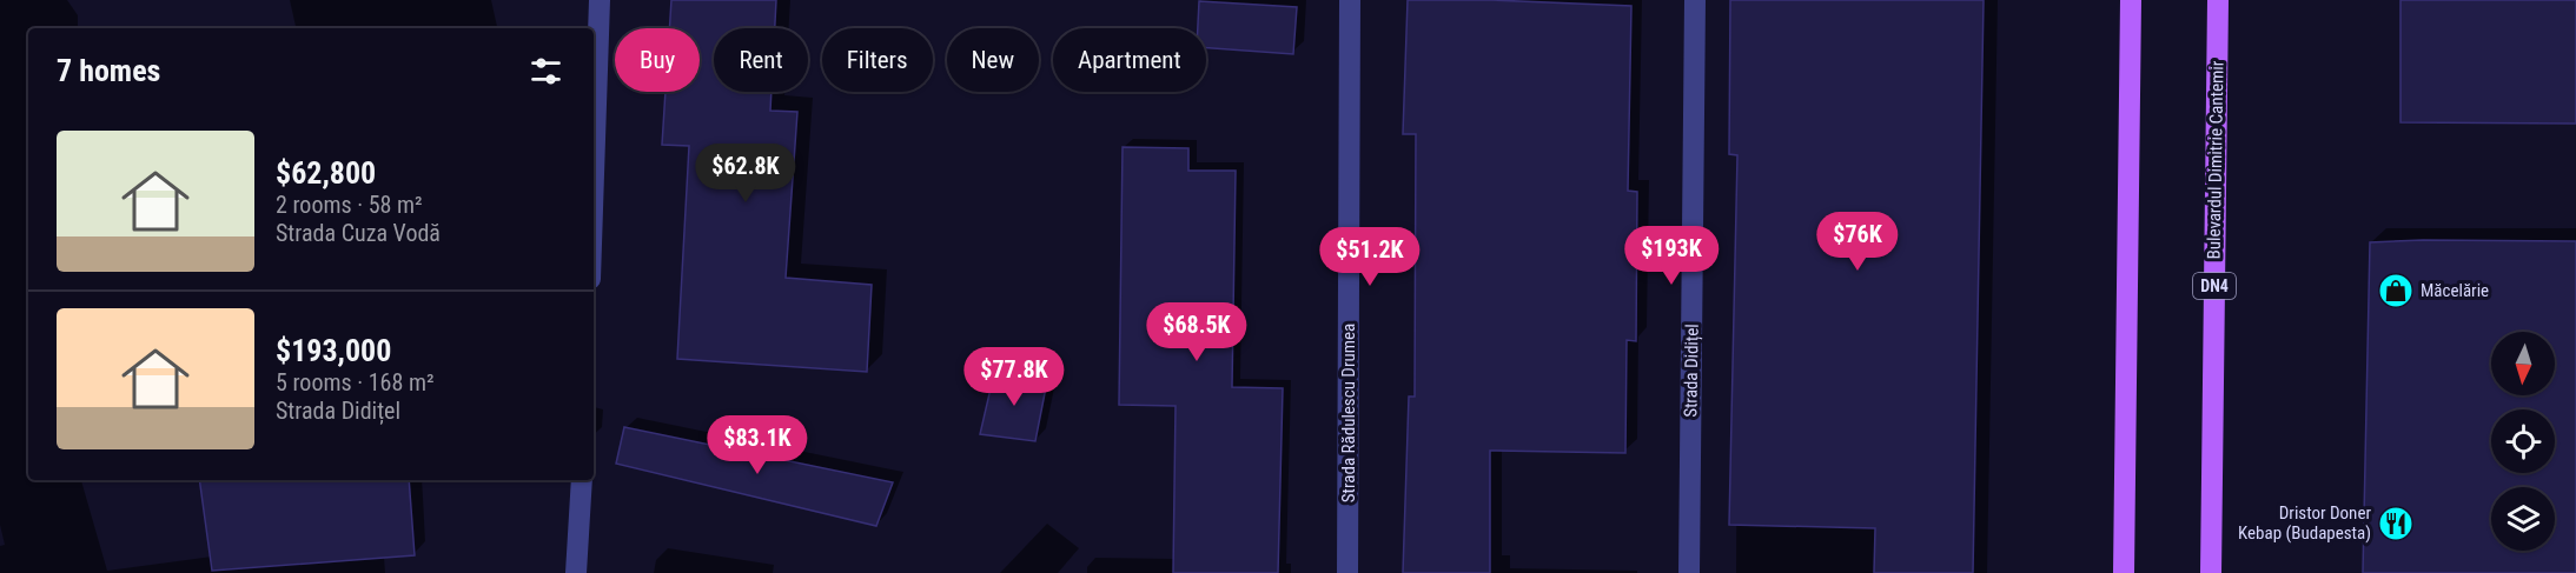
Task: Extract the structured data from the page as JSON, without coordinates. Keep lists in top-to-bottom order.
{
  "streets": {
    "main road": ["Bulevardul Dimitrie Cantemir", "DN4"],
    "street": ["Strada Didițel", "Strada Rădulescu Drumea"]
  },
  "places": {
    "shop": ["Măcelărie"],
    "restaurant": ["Dristor Doner Kebap (Budapesta)"]
  },
  "north": "bottom",
  "page": {
    "chip": [
      "Buy",
      "Rent",
      "Filters",
      "New",
      "Apartment"
    ],
    "heading": "7 homes",
    "list": [
      {
        "name": "$62,800",
        "note": "2 rooms · 58 m² · Strada Cuza Vodă"
      },
      {
        "name": "$193,000",
        "note": "5 rooms · 168 m² · Strada Didițel"
      }
    ],
    "price": [
      "$62.8K",
      "$76K",
      "$193K",
      "$51.2K",
      "$68.5K",
      "$77.8K",
      "$83.1K"
    ]
  }
}
